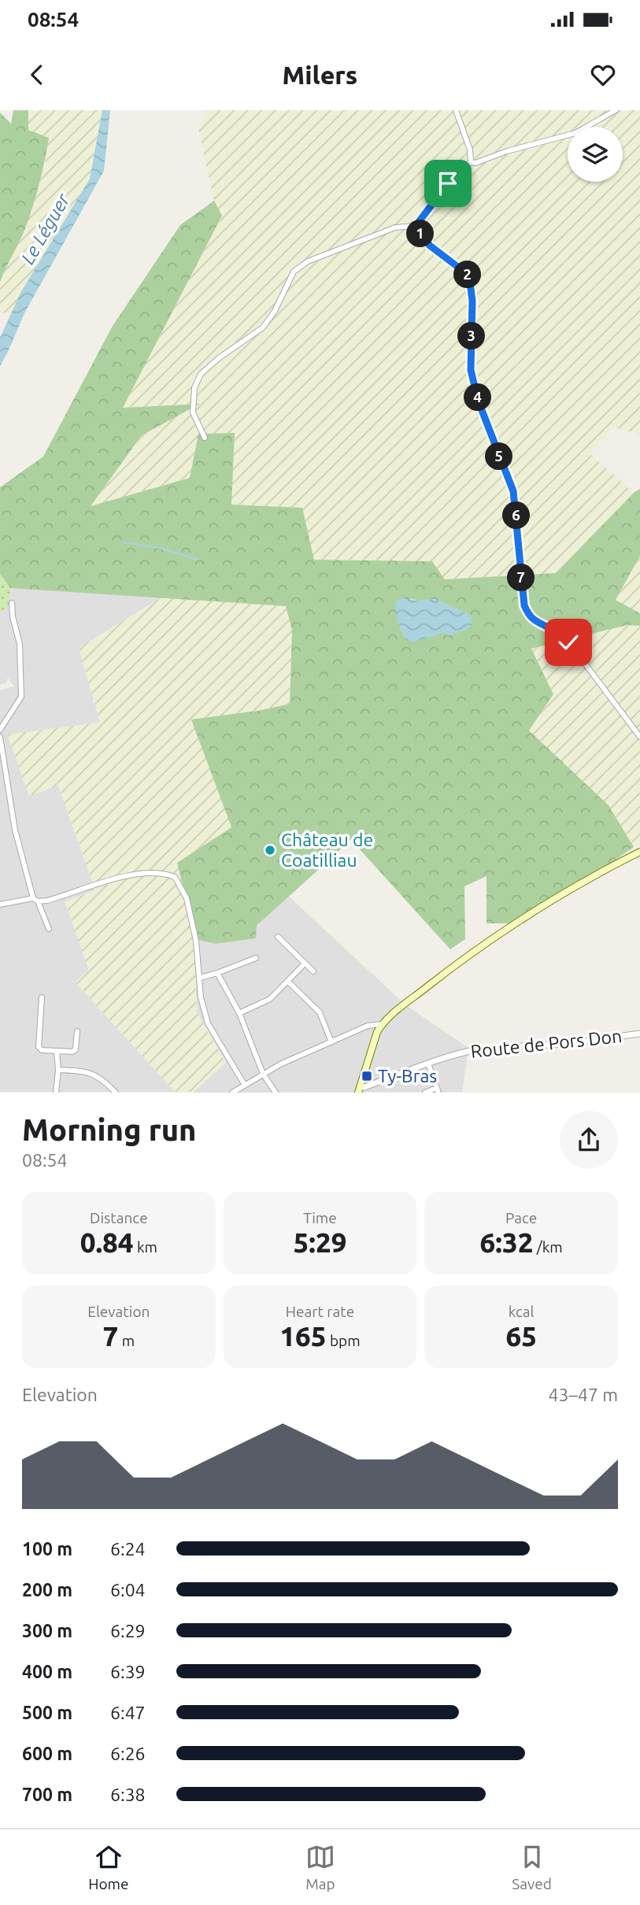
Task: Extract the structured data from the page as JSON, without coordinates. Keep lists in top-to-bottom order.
{
  "streets": {
    "street": ["Route de Pors Don"]
  },
  "water": ["Le Léguer"],
  "places": {
    "other": ["Château de Coatilliau"],
    "transit": ["Ty-Bras"]
  },
  "page": {
    "status": "08:54",
    "header": "Milers",
    "pins": [
      "1",
      "2",
      "3",
      "4",
      "5",
      "6",
      "7"
    ],
    "heading": ["Morning run", "08:54"],
    "stats": [
      ["Distance", "0.84 km"],
      ["Time", "5:29"],
      ["Pace", "6:32 /km"],
      ["Elevation", "7 m"],
      ["Heart rate", "165 bpm"],
      ["kcal", "65"]
    ],
    "chart": ["Elevation", "43–47 m"],
    "list": [
      {
        "name": "100 m",
        "note": "6:24"
      },
      {
        "name": "200 m",
        "note": "6:04"
      },
      {
        "name": "300 m",
        "note": "6:29"
      },
      {
        "name": "400 m",
        "note": "6:39"
      },
      {
        "name": "500 m",
        "note": "6:47"
      },
      {
        "name": "600 m",
        "note": "6:26"
      },
      {
        "name": "700 m",
        "note": "6:38"
      }
    ],
    "tabs": ["Home", "Map", "Saved"]
  }
}
